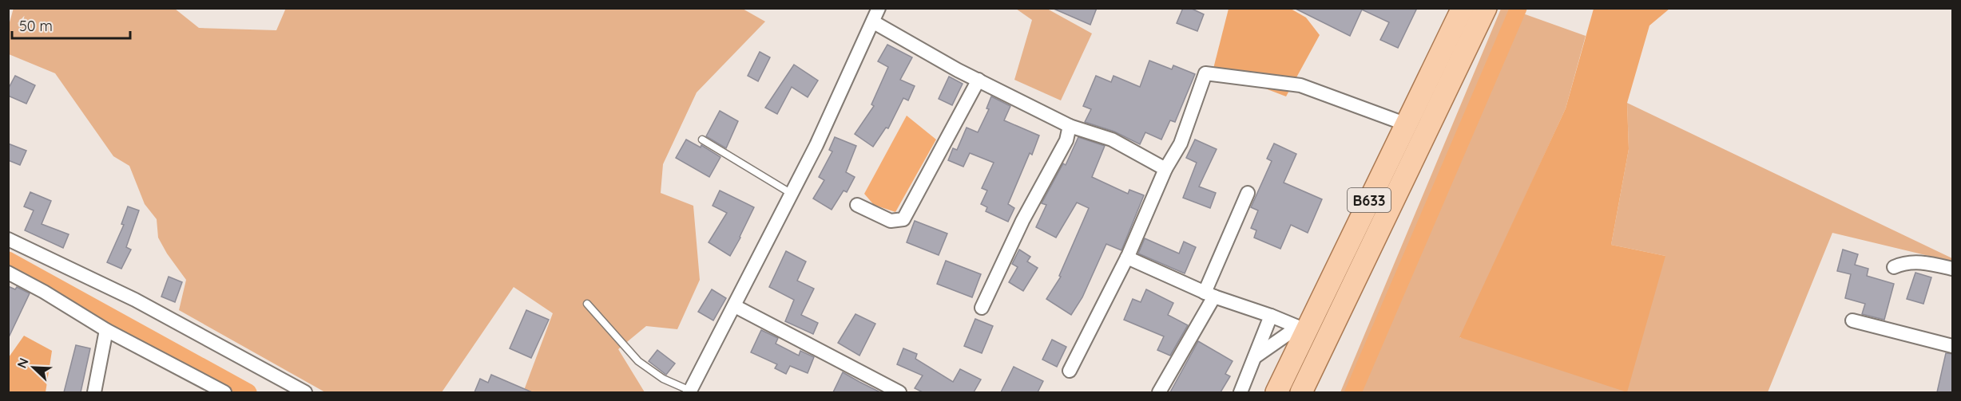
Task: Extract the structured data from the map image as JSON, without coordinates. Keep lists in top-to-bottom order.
{
  "streets": {
    "main road": ["B633"]
  },
  "scale_bar": "50 m",
  "north": "top left"
}
